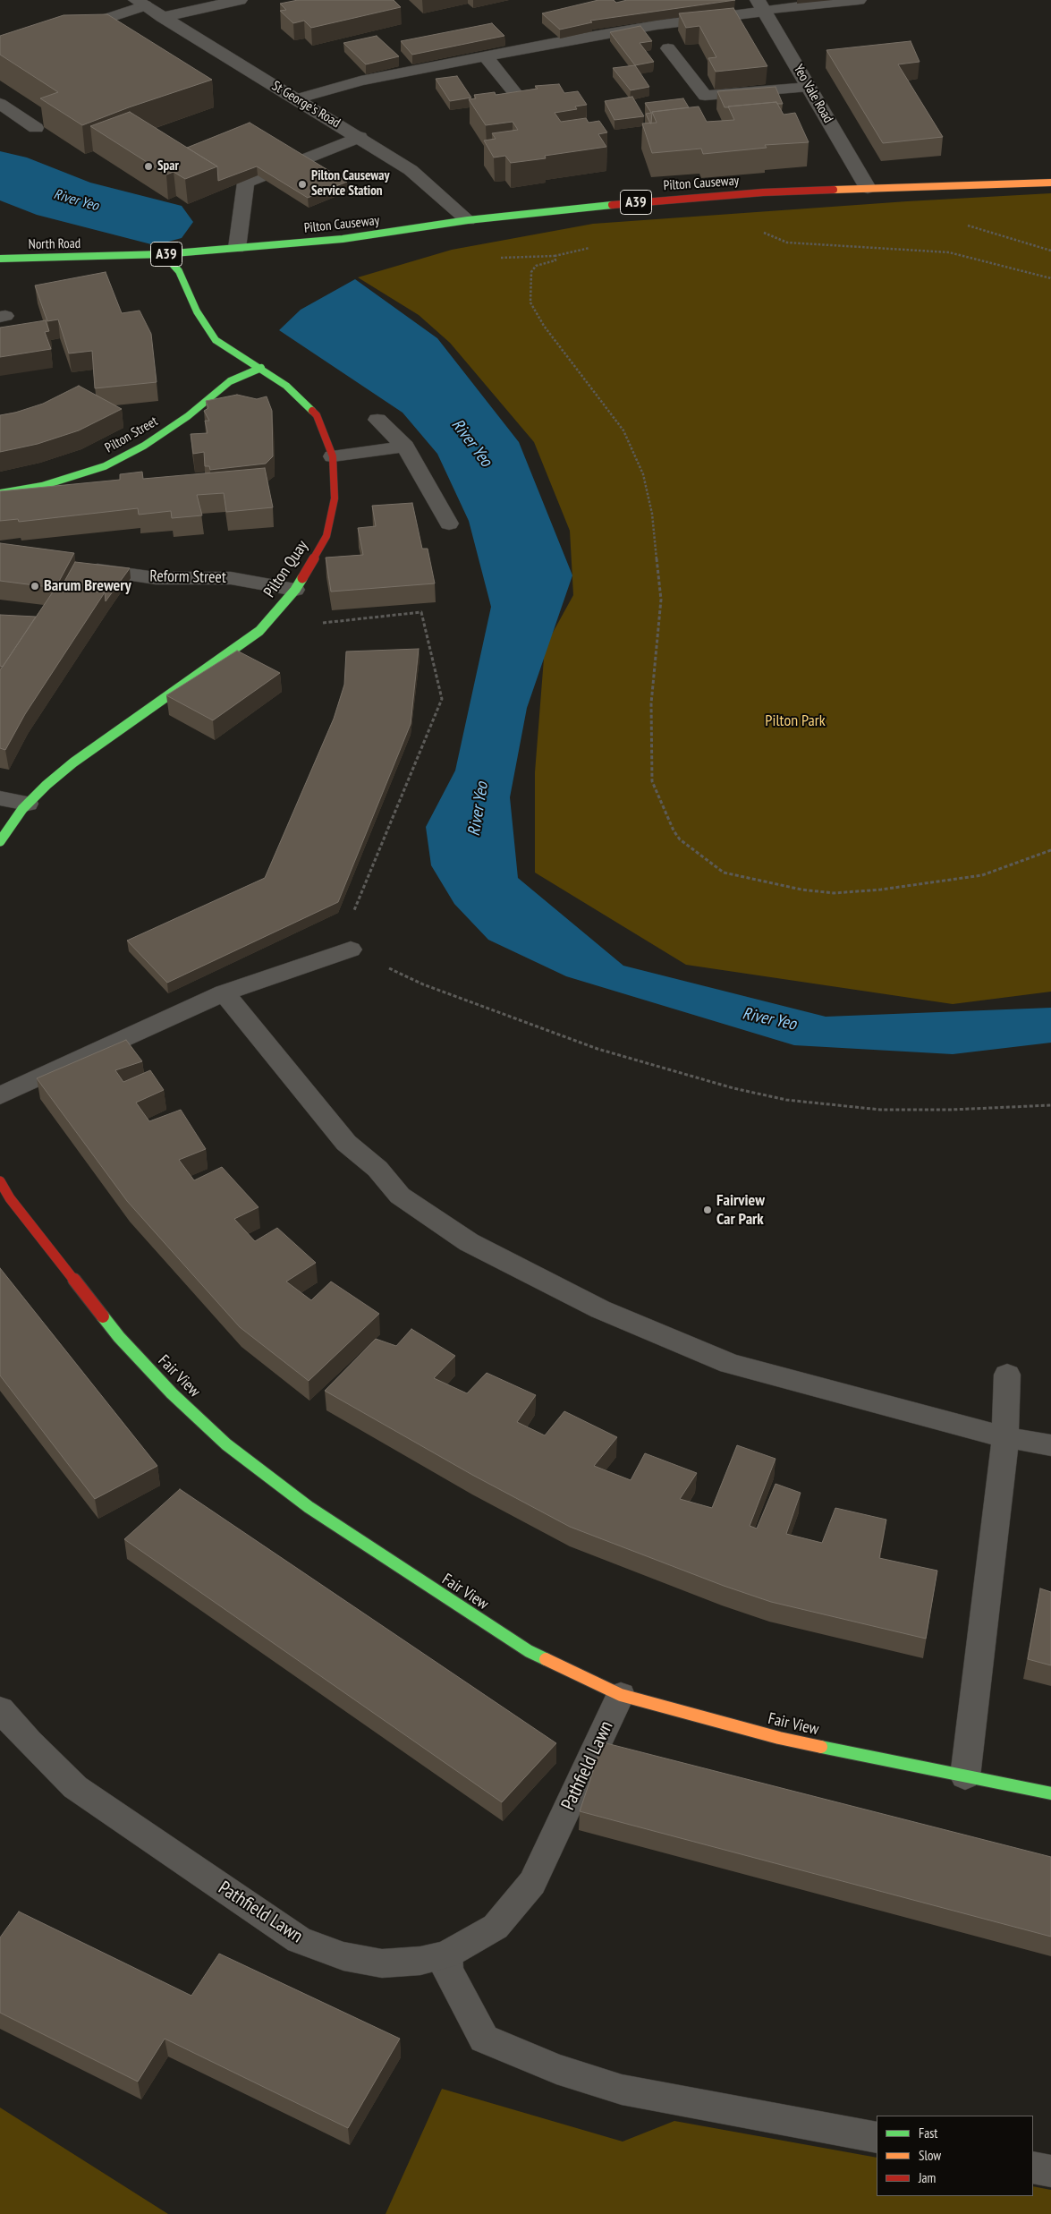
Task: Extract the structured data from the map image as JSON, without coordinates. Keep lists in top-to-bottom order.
{
  "streets": {
    "street": [
      "Yeo Vale Road",
      "St George's Road",
      "Pilton Causeway",
      "A39",
      "North Road",
      "Pilton Street",
      "Pilton Quay",
      "Reform Street",
      "Fair View",
      "Pathfield Lawn"
    ]
  },
  "crossings": [
    ["Yeo Vale Road", "Pilton Causeway"],
    ["St George's Road", "Pilton Causeway"],
    ["Pilton Causeway", "A39"],
    ["A39", "North Road"],
    ["A39", "Pilton Quay"],
    ["North Road", "Pilton Quay"],
    ["Pilton Street", "Pilton Quay"],
    ["Pilton Quay", "Reform Street"],
    ["Fair View", "Pathfield Lawn"]
  ],
  "water": ["River Yeo"],
  "parks": ["Pilton Park"],
  "places": [
    "Spar",
    "Pilton Causeway Service Station",
    "Barum Brewery",
    "Fairview Car Park"
  ],
  "legend": ["Fast", "Slow", "Jam"]
}
